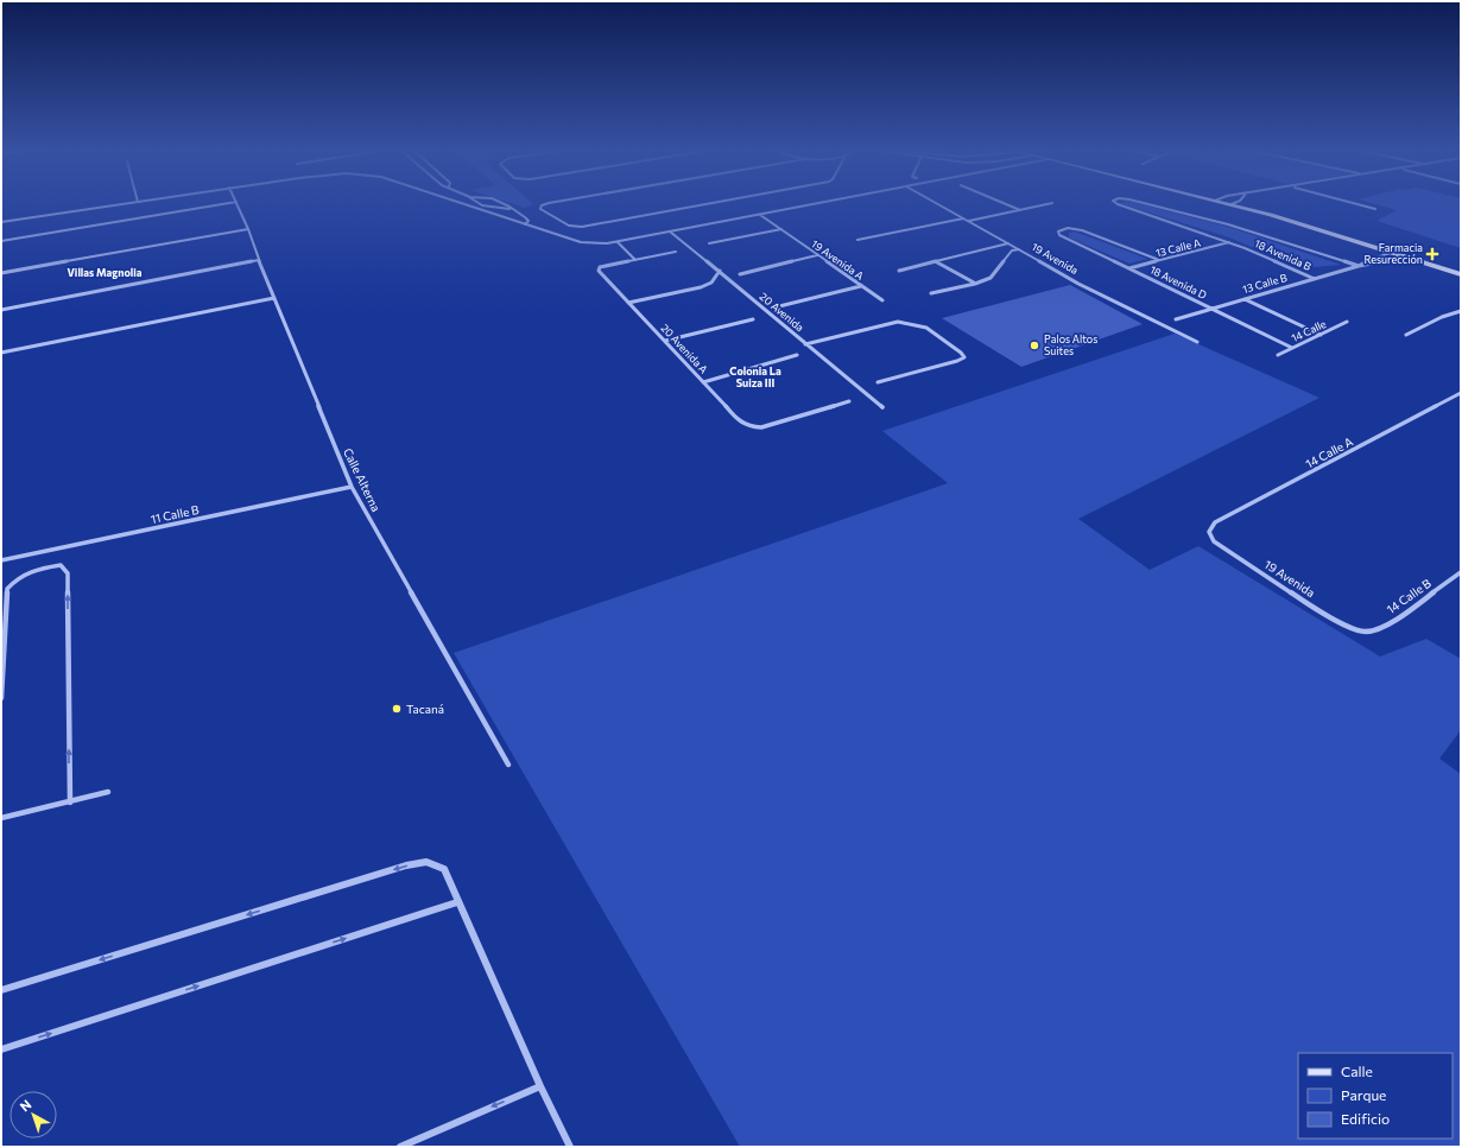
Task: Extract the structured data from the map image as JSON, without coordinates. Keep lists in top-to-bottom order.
{
  "streets": {
    "street": [
      "13 Calle A",
      "18 Avenida B",
      "19 Avenida",
      "19 Avenida A",
      "18 Avenida D",
      "13 Calle B",
      "20 Avenida",
      "14 Calle",
      "20 Avenida A",
      "14 Calle A",
      "Calle Alterna",
      "11 Calle B",
      "14 Calle B"
    ]
  },
  "crossings": [
    ["13 Calle A", "18 Avenida B"],
    ["13 Calle A", "18 Avenida D"],
    ["18 Avenida B", "13 Calle B"],
    ["19 Avenida", "14 Calle A"],
    ["19 Avenida", "14 Calle B"],
    ["18 Avenida D", "13 Calle B"],
    ["18 Avenida D", "14 Calle"],
    ["Calle Alterna", "11 Calle B"]
  ],
  "districts": ["Villas Magnolia", "Colonia La Suiza III"],
  "places": {
    "health": ["Farmacia Resurección"],
    "other": ["Palos Altos Suites", "Tacaná"]
  },
  "legend": ["Calle", "Parque", "Edificio"],
  "north": "top left"
}
